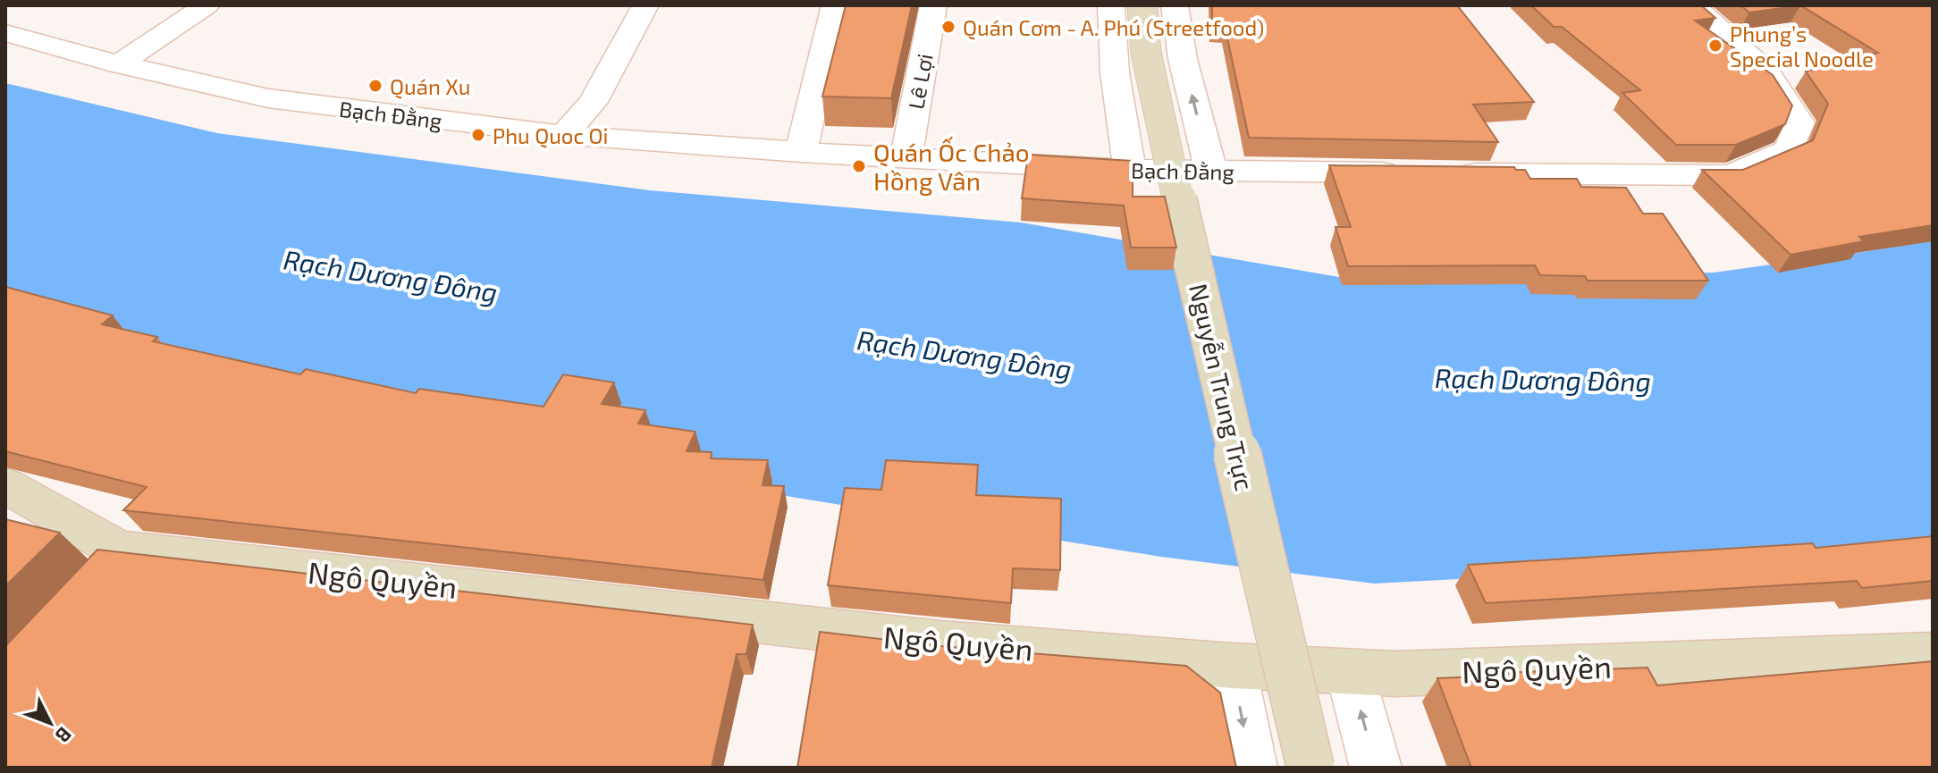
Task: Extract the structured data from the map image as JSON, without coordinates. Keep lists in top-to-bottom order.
{
  "streets": {
    "street": [
      "Lê Lợi",
      "Bạch Đằng",
      "Nguyễn Trung Trực",
      "Ngô Quyền"
    ]
  },
  "crossings": [
    ["Lê Lợi", "Bạch Đằng"]
  ],
  "water": ["Rạch Dương Đông"],
  "places": [
    "Quán Cơm - A. Phú (Streetfood)",
    "Phung’s Special Noodle",
    "Quán Xu",
    "Phu Quoc Oi",
    "Quán Ốc Chảo Hồng Vân"
  ],
  "north": "bottom right"
}
